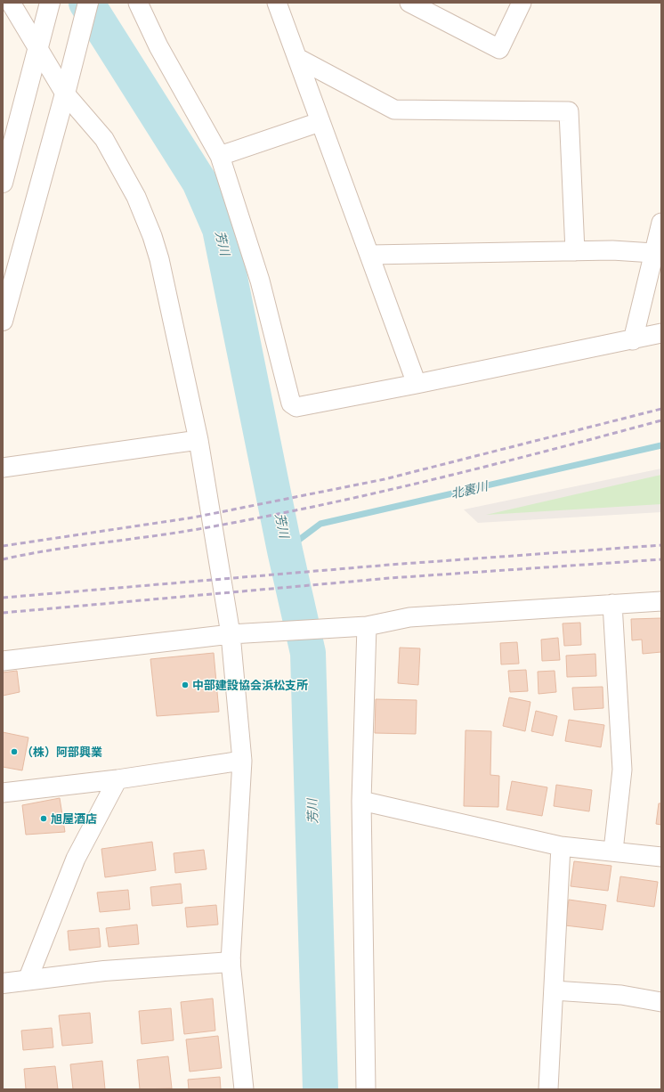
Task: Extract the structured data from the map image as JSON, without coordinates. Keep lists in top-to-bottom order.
{
  "water": ["芳川", "北裏川"],
  "places": ["中部建設協会浜松支所", "（株）阿部興業", "旭屋酒店"]
}
